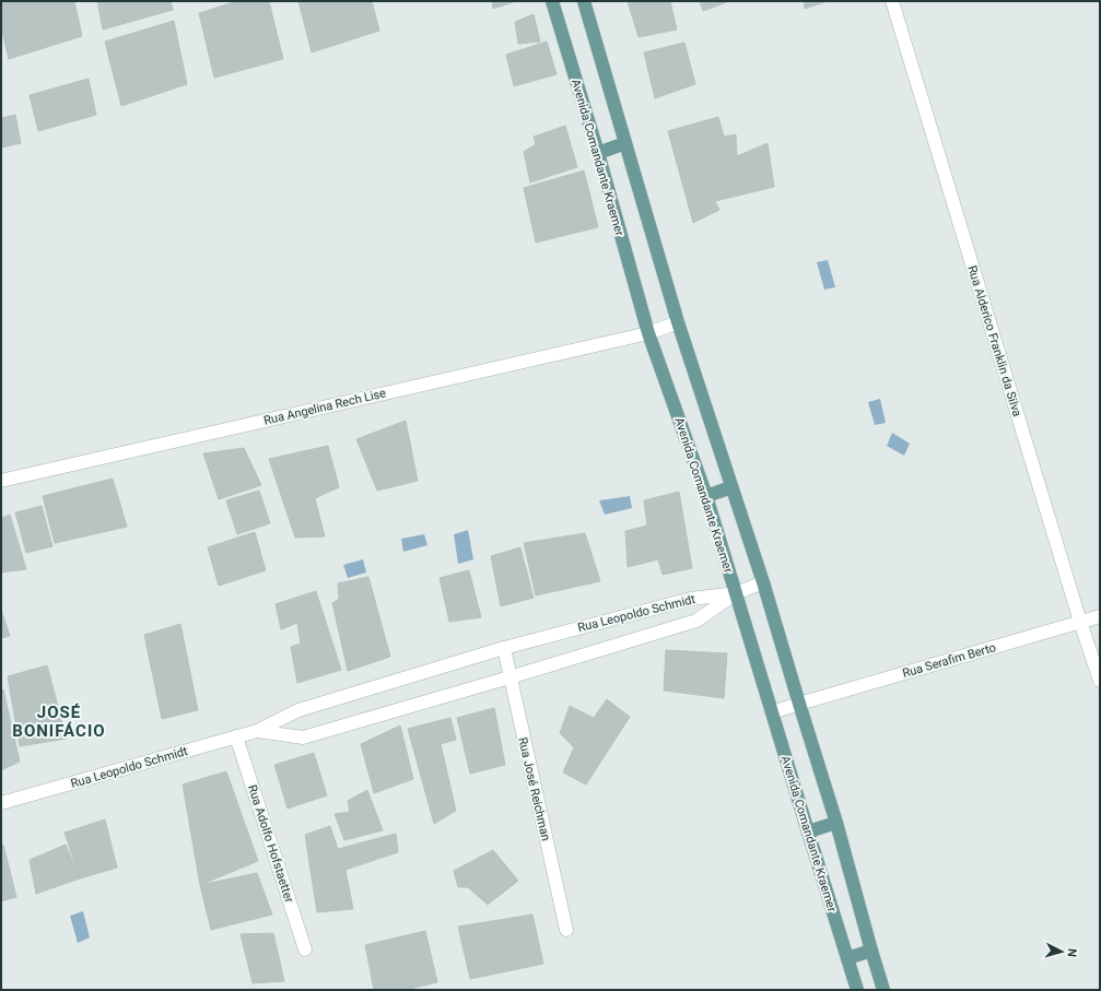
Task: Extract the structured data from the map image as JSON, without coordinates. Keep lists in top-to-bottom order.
{
  "streets": {
    "main road": ["Avenida Comandante Kraemer"],
    "street": [
      "Rua Alderico Franklin da Silva",
      "Rua Angelina Rech Lise",
      "Rua Leopoldo Schmidt",
      "Rua Serafim Berto",
      "Rua José Reichman",
      "Rua Adolfo Hofstaetter"
    ]
  },
  "crossings": [
    ["Avenida Comandante Kraemer", "Rua Angelina Rech Lise"],
    ["Avenida Comandante Kraemer", "Rua Leopoldo Schmidt"],
    ["Avenida Comandante Kraemer", "Rua Serafim Berto"],
    ["Rua Alderico Franklin da Silva", "Rua Serafim Berto"],
    ["Rua Leopoldo Schmidt", "Rua José Reichman"],
    ["Rua Leopoldo Schmidt", "Rua Adolfo Hofstaetter"]
  ],
  "districts": ["JOSÉ BONIFÁCIO"],
  "north": "right"
}
